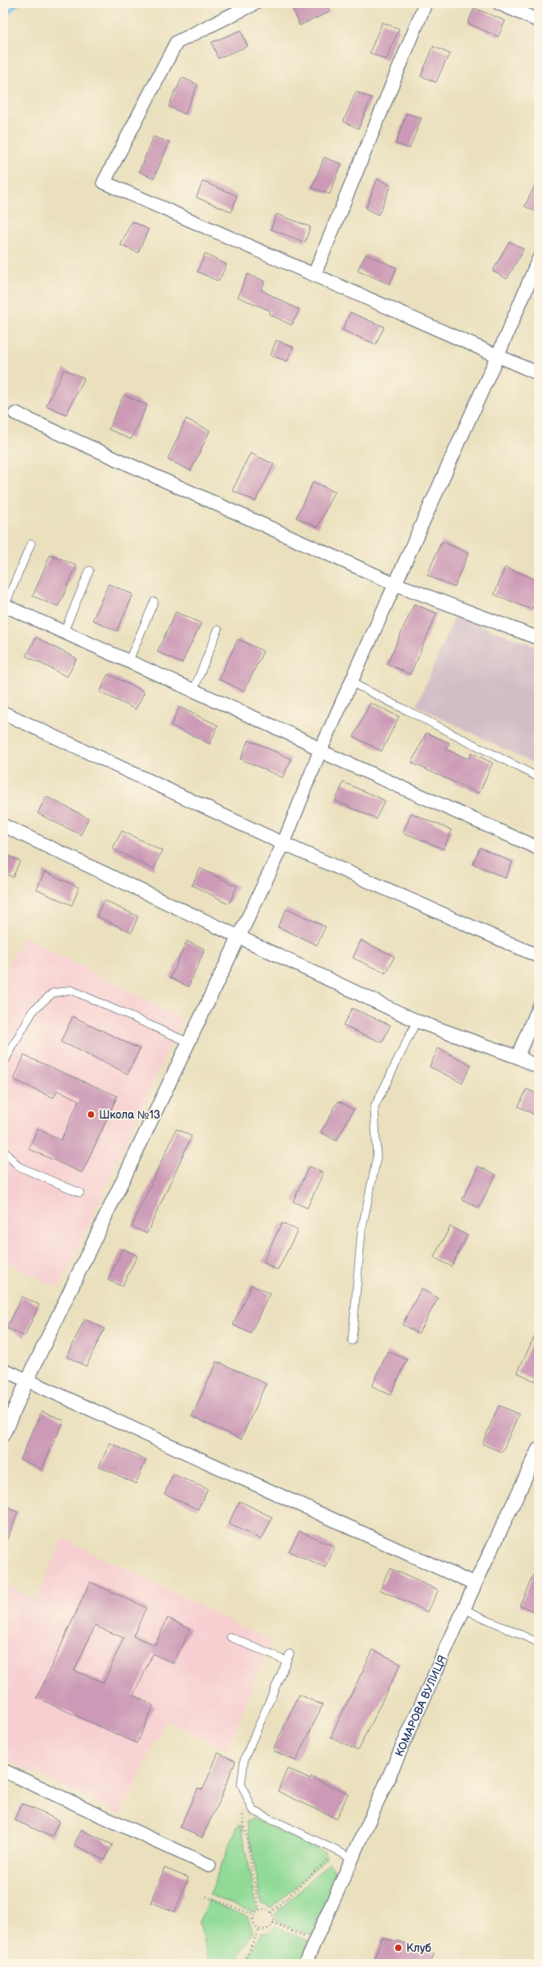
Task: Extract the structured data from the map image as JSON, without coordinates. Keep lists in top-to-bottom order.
{
  "streets": {
    "street": ["КОМАРОВА ВУЛИЦЯ"]
  },
  "places": ["Школа №13", "Клуб"]
}
